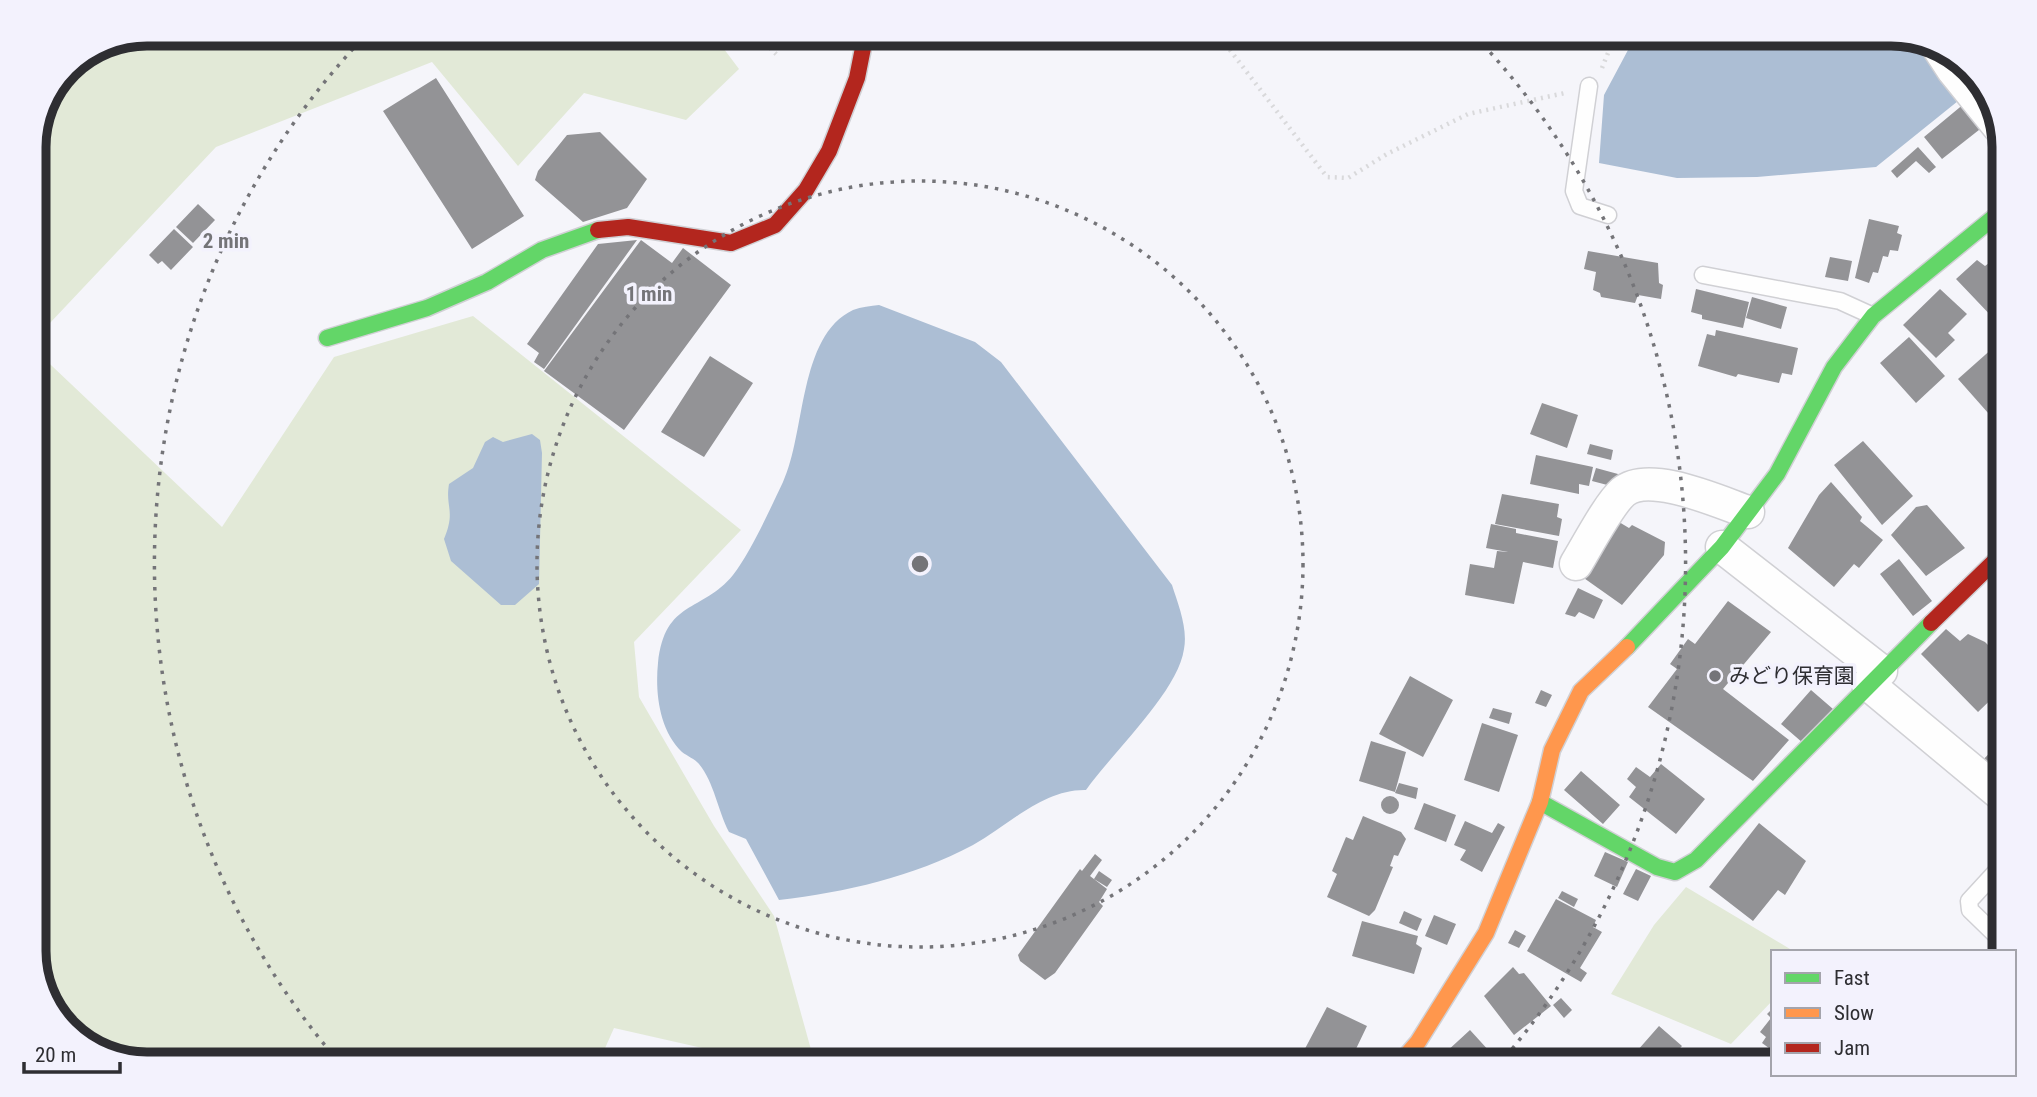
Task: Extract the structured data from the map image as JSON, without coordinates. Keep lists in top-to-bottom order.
{
  "places": ["みどり保育園"],
  "legend": ["Fast", "Slow", "Jam"],
  "scale_bar": "20 m",
  "rings": ["2 min", "1 min"]
}
